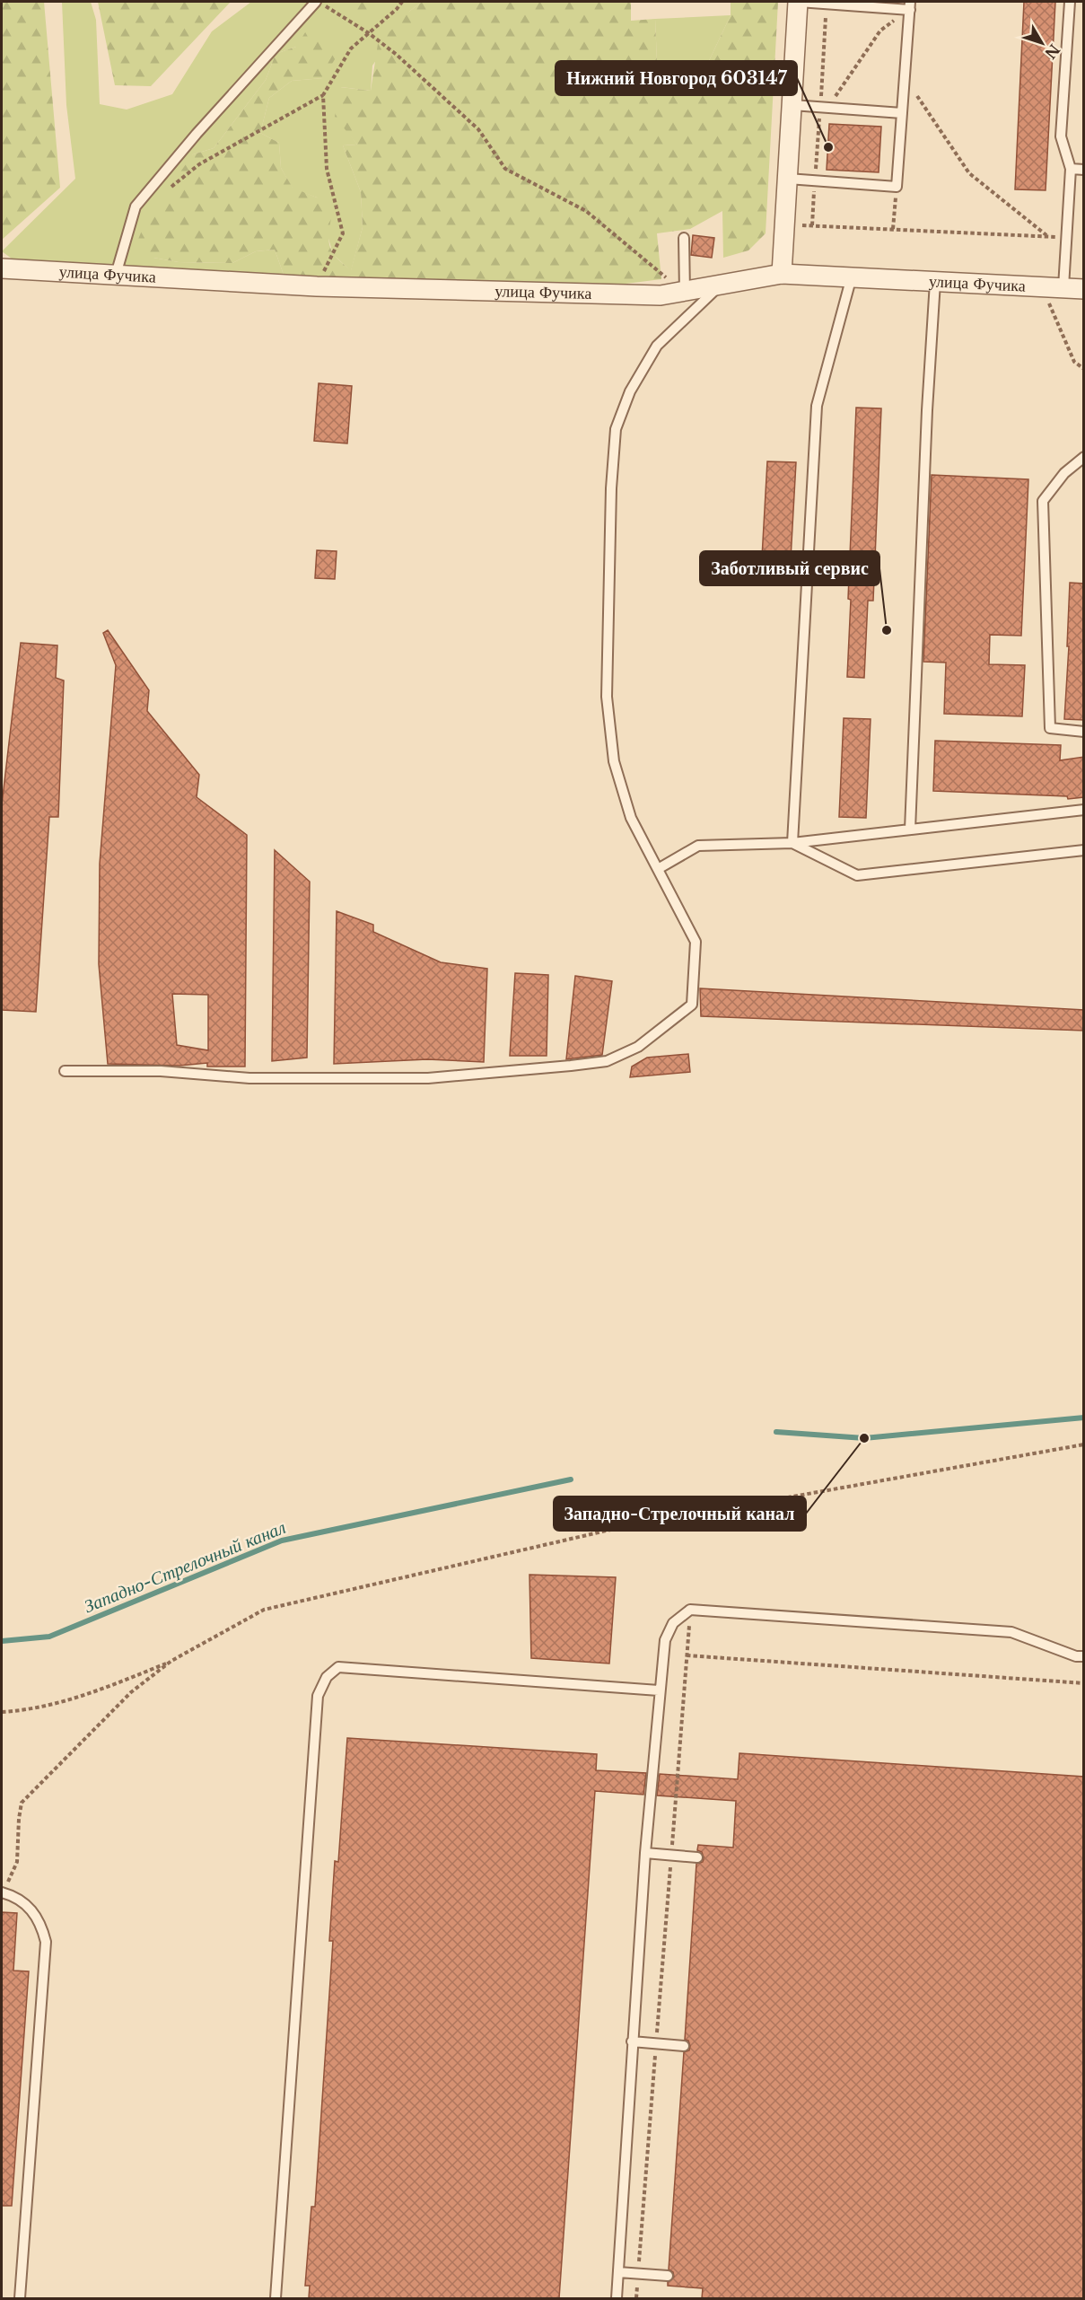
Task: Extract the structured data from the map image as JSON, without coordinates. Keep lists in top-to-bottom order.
{
  "streets": {
    "street": ["улица Фучика"]
  },
  "water": ["Западно-Стрелочный канал"],
  "places": ["Нижний Новгород 603147", "Заботливый сервис", "Западно-Стрелочный канал"],
  "north": "bottom right"
}
